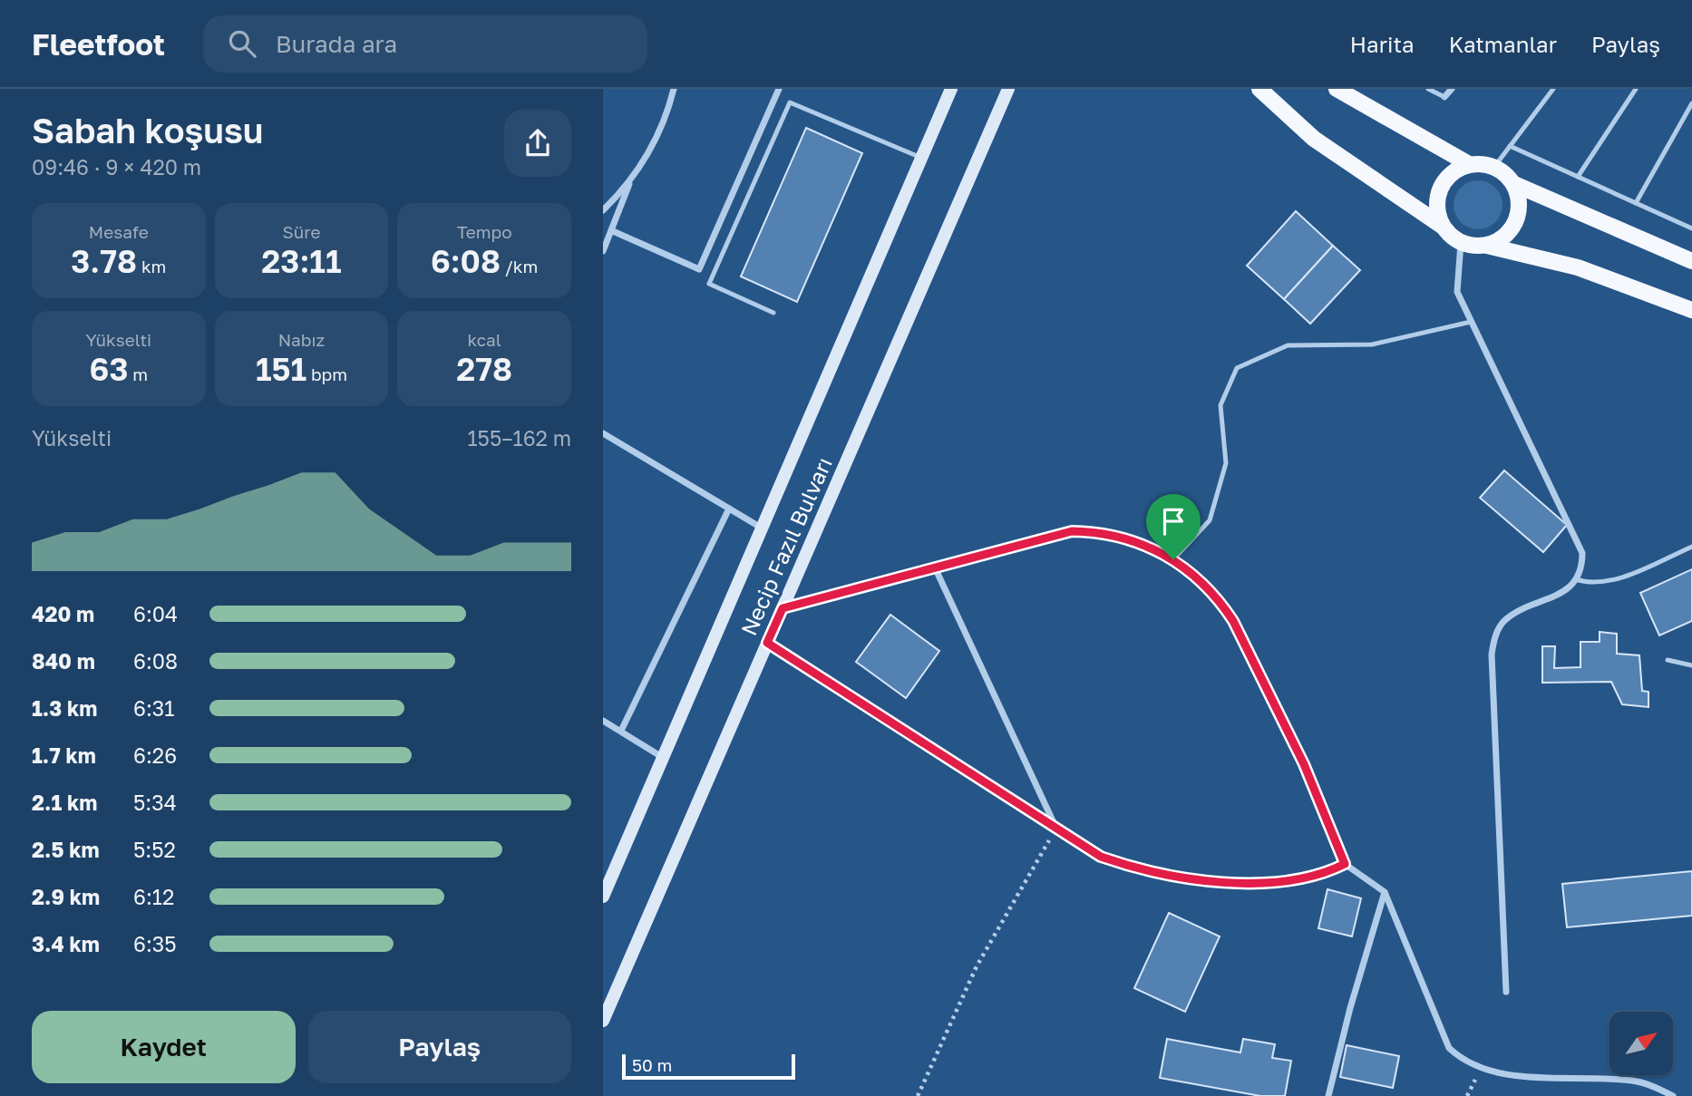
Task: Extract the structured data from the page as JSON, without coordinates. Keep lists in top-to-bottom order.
{
  "streets": {
    "street": ["Necip Fazıl Bulvarı"]
  },
  "scale_bar": "50 m",
  "north": "top right",
  "page": {
    "header": "Fleetfoot",
    "search": "Burada ara",
    "nav": ["Harita", "Katmanlar", "Paylaş"],
    "heading": ["Sabah koşusu", "09:46 · 9 × 420 m"],
    "stats": [
      ["Mesafe", "3.78 km"],
      ["Süre", "23:11"],
      ["Tempo", "6:08 /km"],
      ["Yükselti", "63 m"],
      ["Nabız", "151 bpm"],
      ["kcal", "278"]
    ],
    "chart": ["Yükselti", "155–162 m"],
    "list": [
      {
        "name": "420 m",
        "note": "6:04"
      },
      {
        "name": "840 m",
        "note": "6:08"
      },
      {
        "name": "1.3 km",
        "note": "6:31"
      },
      {
        "name": "1.7 km",
        "note": "6:26"
      },
      {
        "name": "2.1 km",
        "note": "5:34"
      },
      {
        "name": "2.5 km",
        "note": "5:52"
      },
      {
        "name": "2.9 km",
        "note": "6:12"
      },
      {
        "name": "3.4 km",
        "note": "6:35"
      }
    ],
    "buttons": ["Kaydet", "Paylaş"],
    "scale": "50 m"
  }
}
